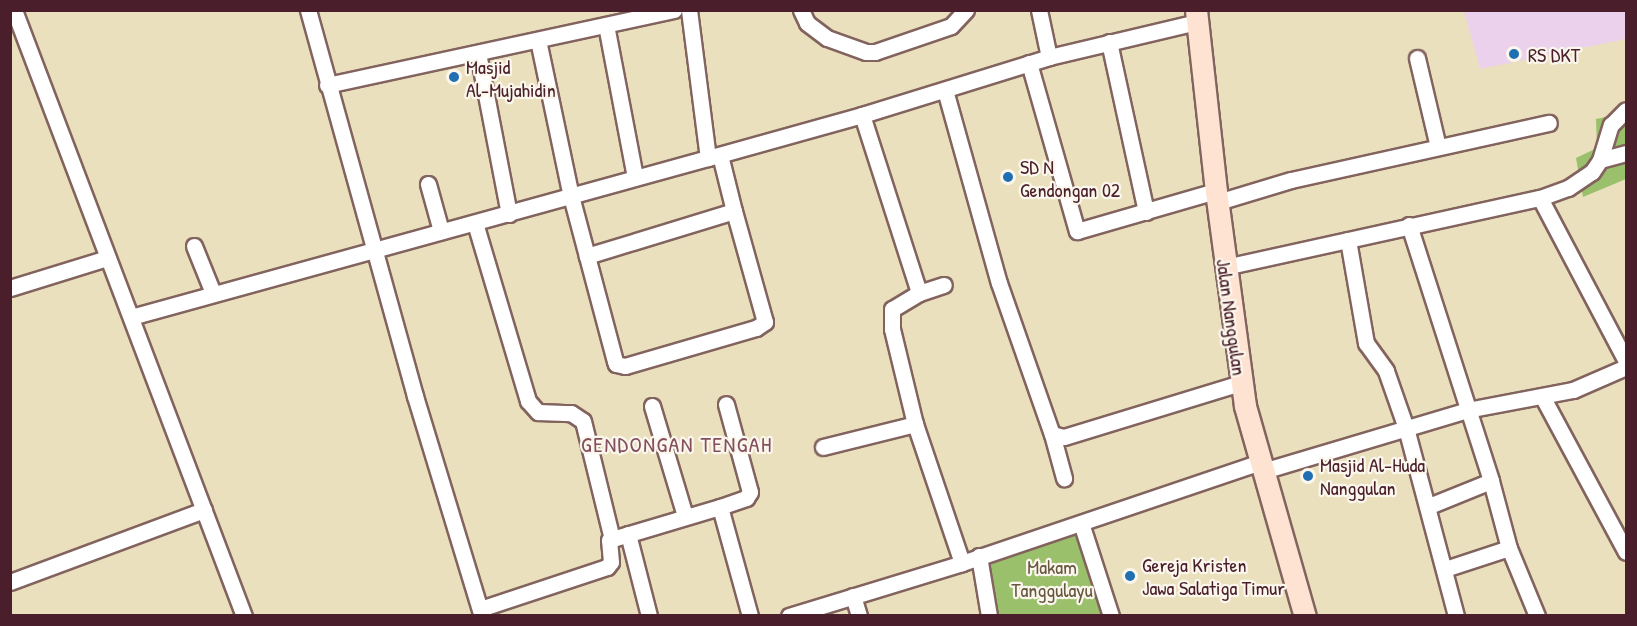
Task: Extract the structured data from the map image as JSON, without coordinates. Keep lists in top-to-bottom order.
{
  "streets": {
    "street": ["Jalan Nanggulan"]
  },
  "districts": ["GENDONGAN TENGAH"],
  "parks": ["Makam Tanggulayu"],
  "places": [
    "RS DKT",
    "Masjid Al-Mujahidin",
    "SD N Gendongan 02",
    "Masjid Al-Huda Nanggulan",
    "Gereja Kristen Jawa Salatiga Timur"
  ]
}
